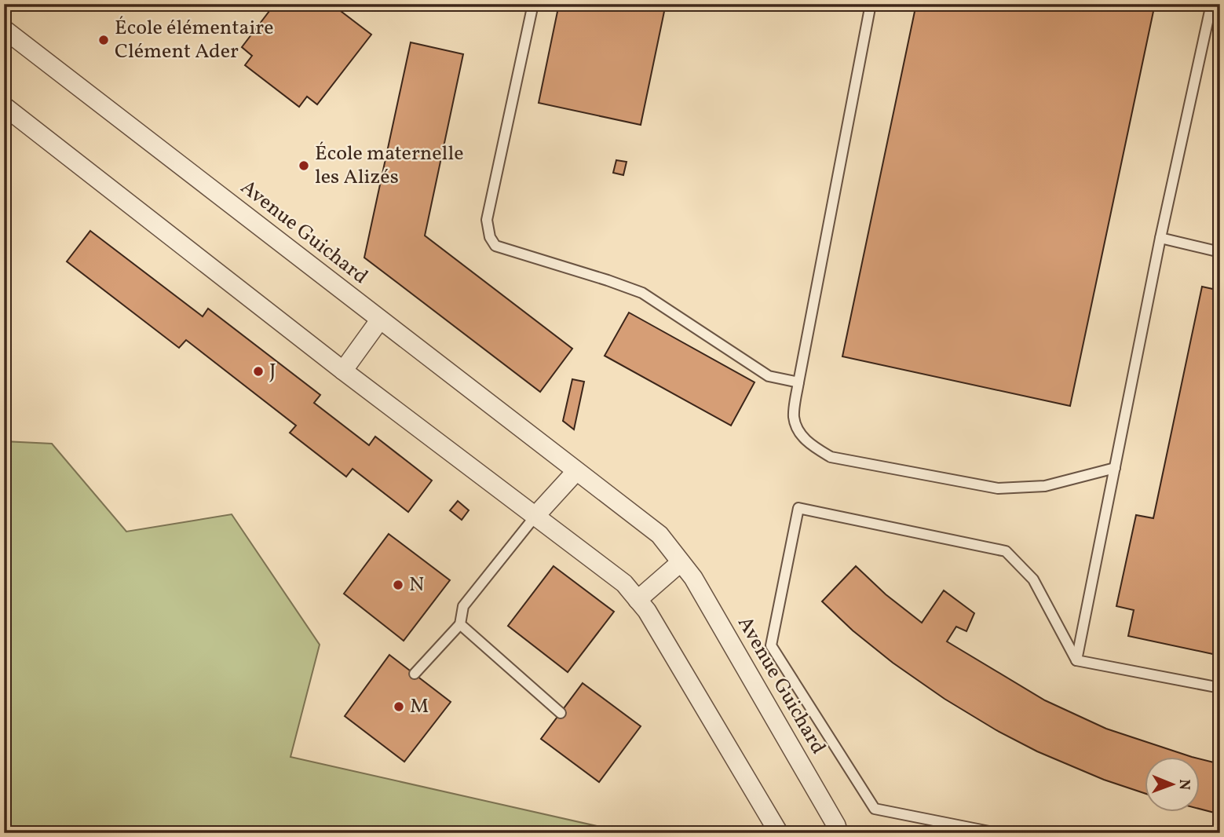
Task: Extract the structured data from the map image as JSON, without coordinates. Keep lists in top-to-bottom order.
{
  "streets": {
    "street": ["Avenue Guichard"]
  },
  "places": [
    "École élémentaire Clément Ader",
    "École maternelle les Alizés",
    "J",
    "N",
    "M"
  ],
  "north": "right"
}
